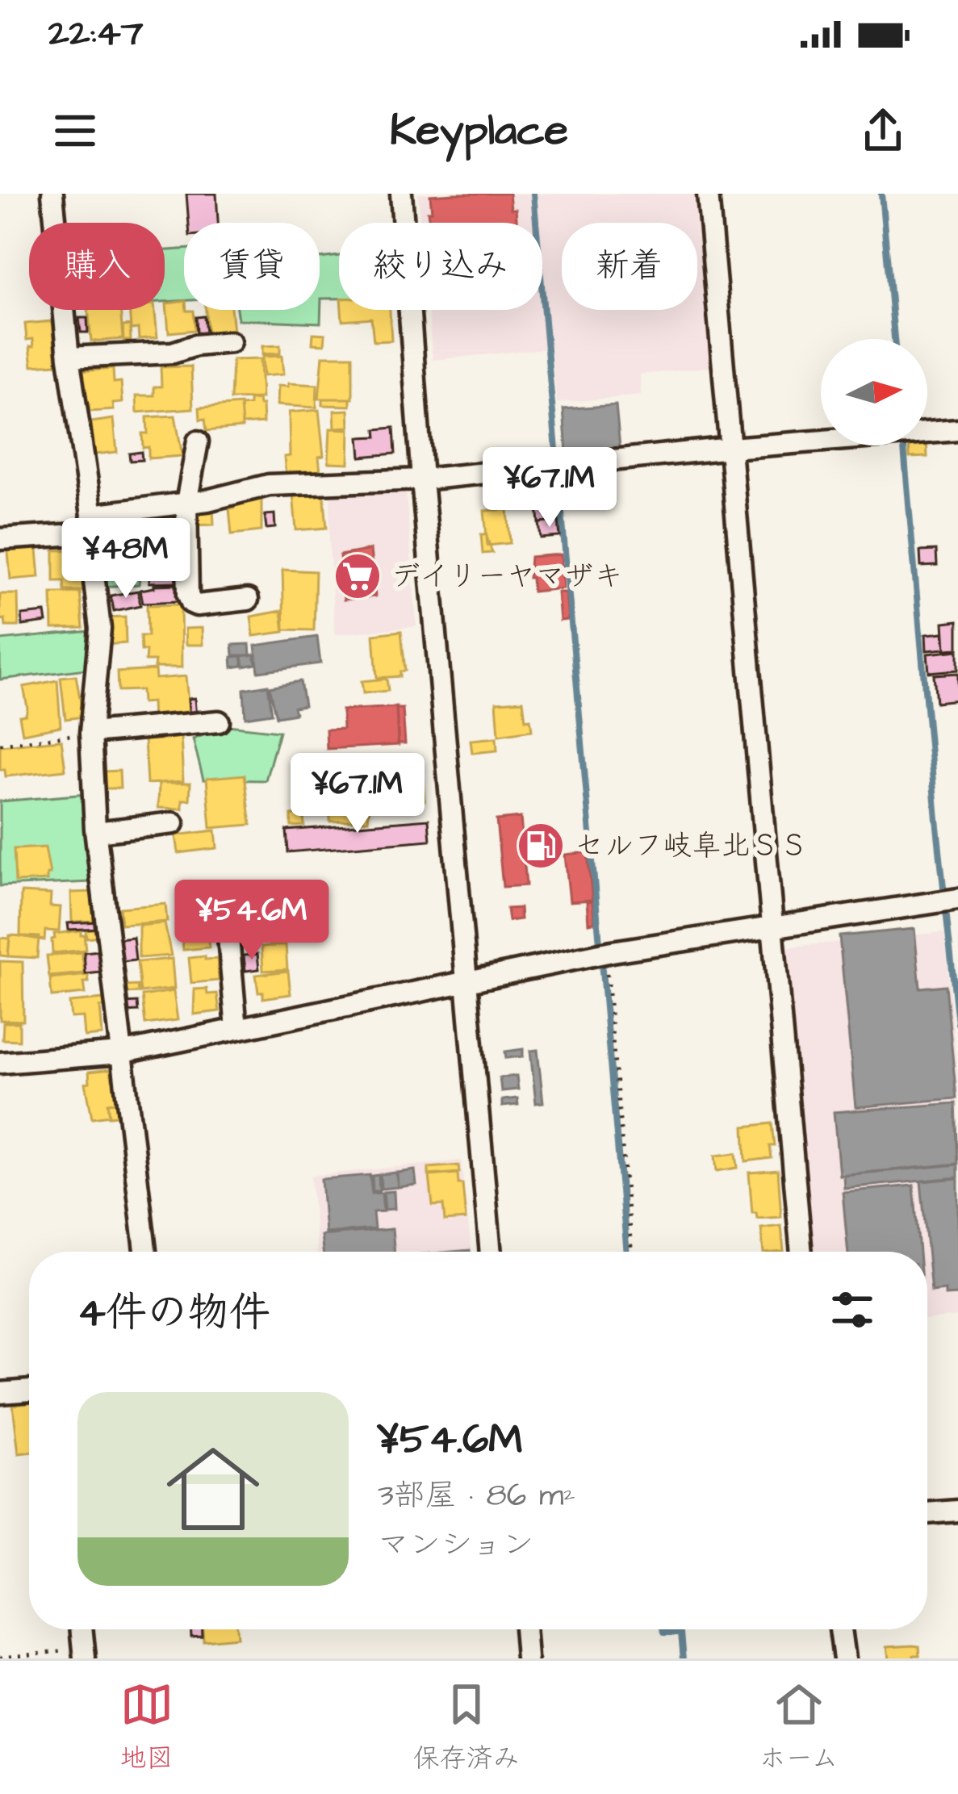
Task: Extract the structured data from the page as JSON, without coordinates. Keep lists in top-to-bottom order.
{
  "places": {
    "supermarket": ["デイリーヤマザキ"],
    "fuel station": ["セルフ岐阜北ＳＳ"]
  },
  "north": "right",
  "page": {
    "status": "22:47",
    "header": "Keyplace",
    "chip": [
      "購入",
      "賃貸",
      "絞り込み",
      "新着"
    ],
    "price": [
      "¥67.1M",
      "¥48M",
      "¥67.1M",
      "¥54.6M"
    ],
    "heading": "4件の物件",
    "list": [
      {
        "name": "¥54.6M",
        "note": "3部屋 · 86 m² · マンション"
      }
    ],
    "tabs": ["地図", "保存済み", "ホーム"]
  }
}
